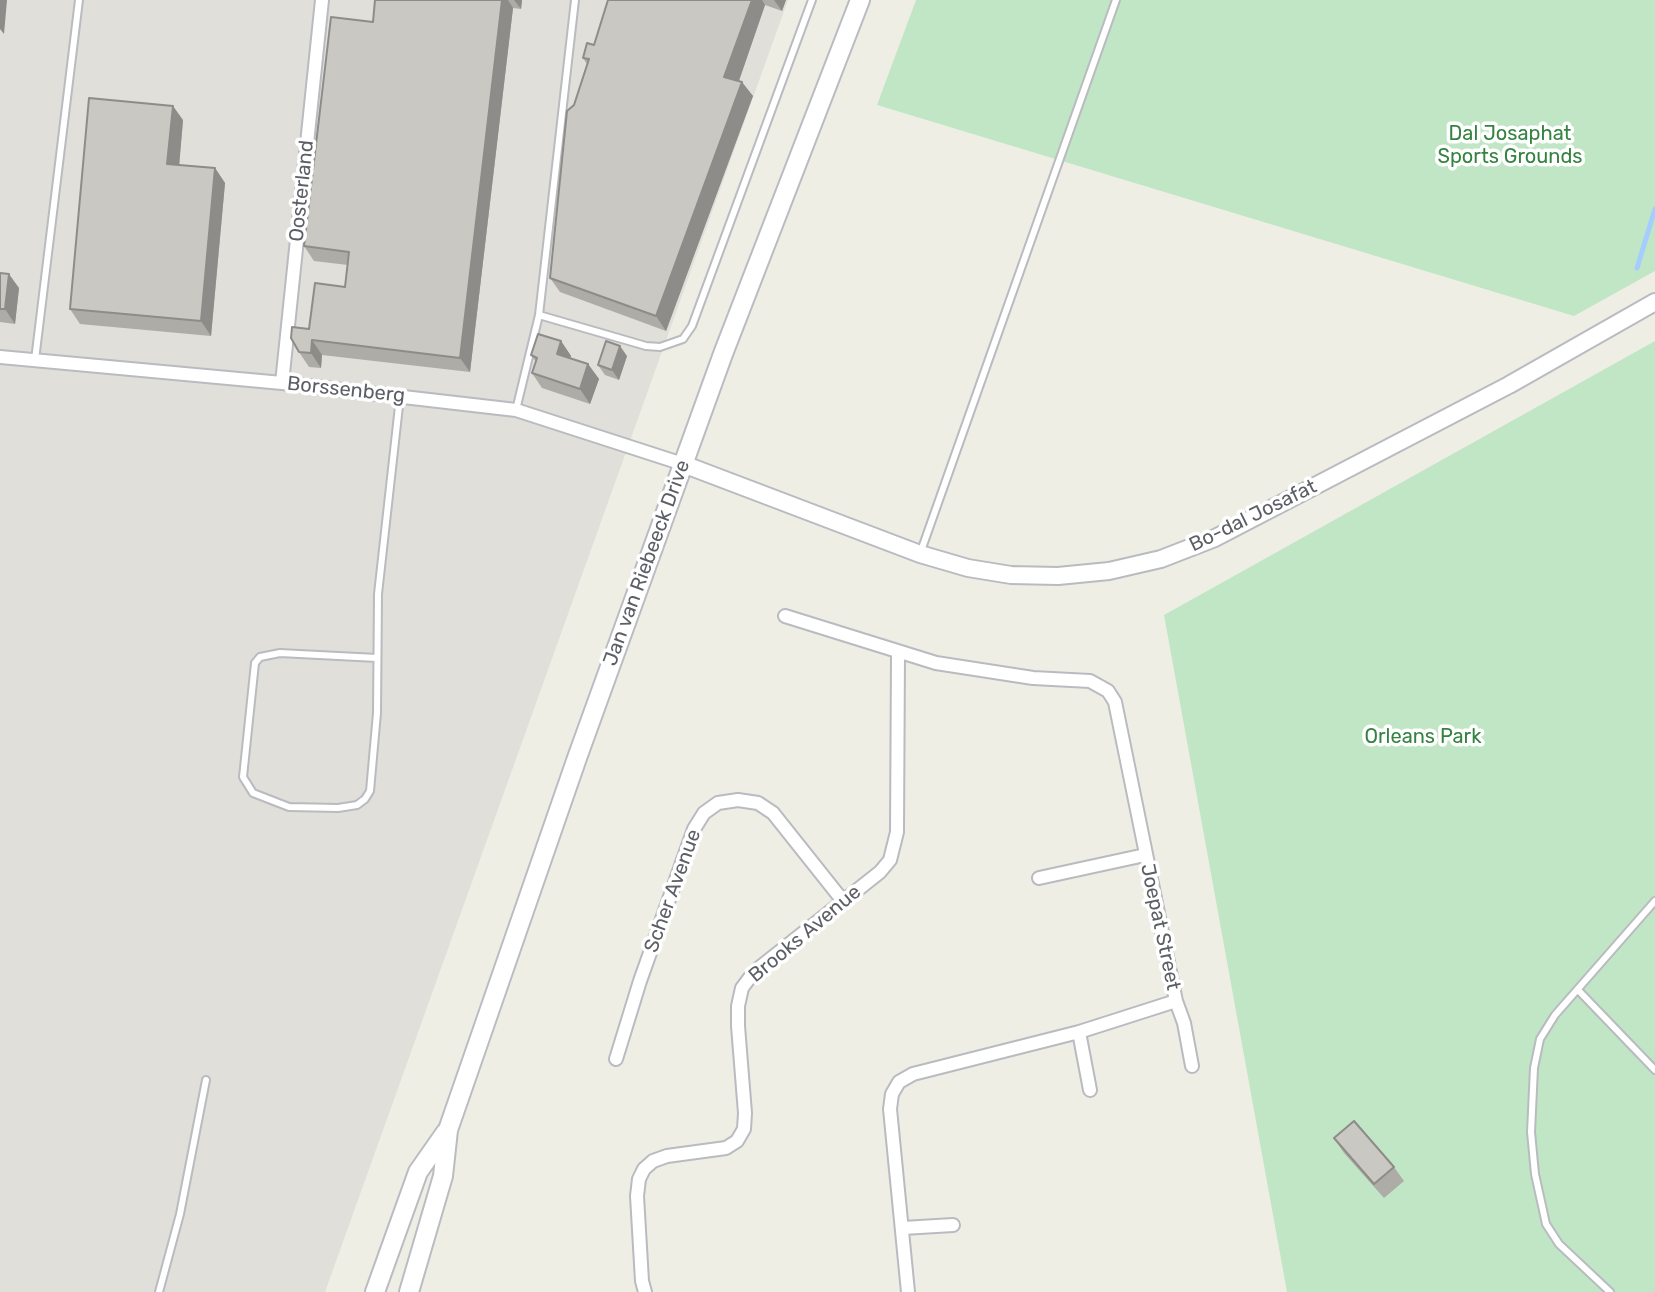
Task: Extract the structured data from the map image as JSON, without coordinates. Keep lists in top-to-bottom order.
{
  "streets": {
    "main road": ["Jan van Riebeeck Drive"],
    "street": [
      "Oosterland",
      "Borssenberg",
      "Bo-dal Josafat",
      "Scher Avenue",
      "Joepat Street",
      "Brooks Avenue"
    ]
  },
  "crossings": [
    ["Oosterland", "Borssenberg"],
    ["Borssenberg", "Bo-dal Josafat"],
    ["Borssenberg", "Jan van Riebeeck Drive"],
    ["Bo-dal Josafat", "Jan van Riebeeck Drive"],
    ["Scher Avenue", "Brooks Avenue"],
    ["Joepat Street", "Brooks Avenue"]
  ],
  "parks": ["Dal Josaphat Sports Grounds", "Orleans Park"]
}
